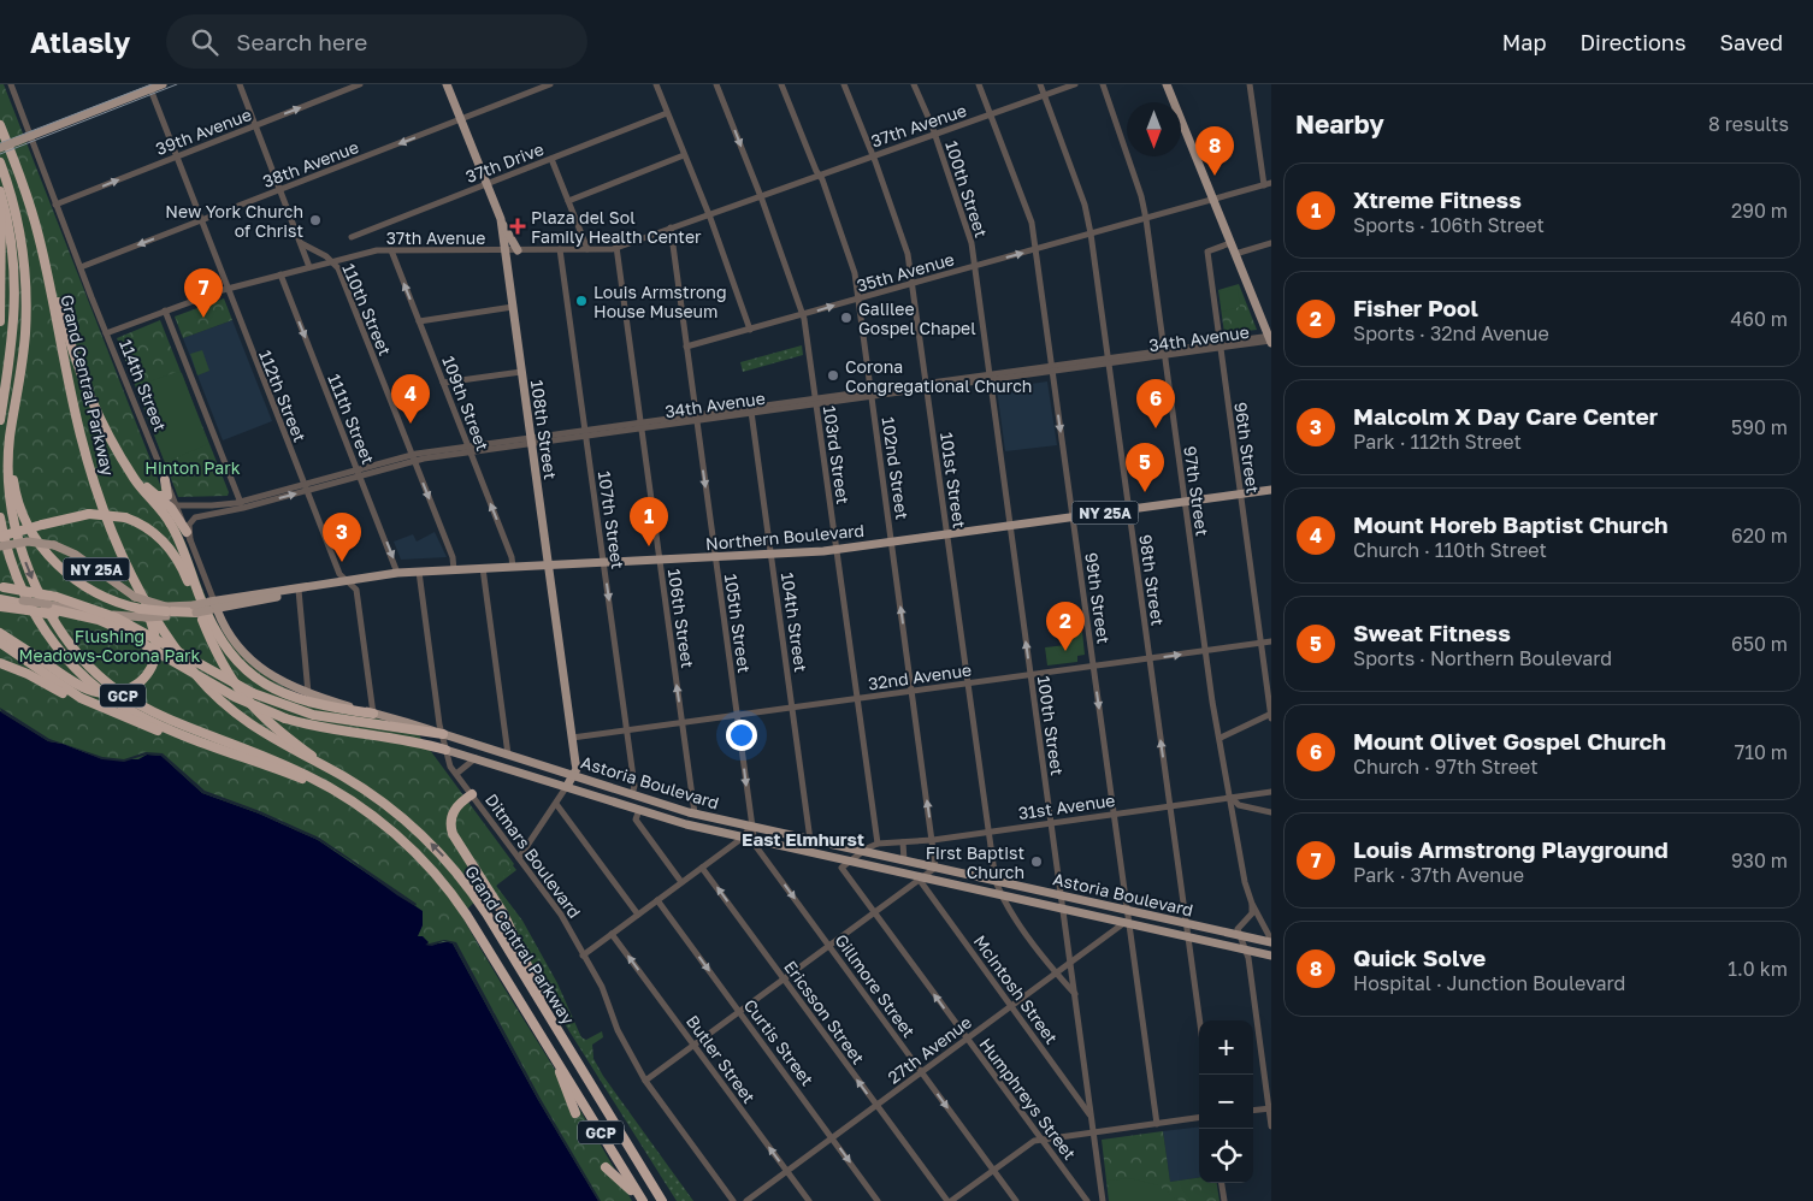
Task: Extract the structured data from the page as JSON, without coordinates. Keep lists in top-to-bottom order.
{
  "streets": {
    "highway": ["Grand Central Parkway", "GCP"],
    "main road": [
      "114th Street",
      "108th Street",
      "NY 25A",
      "Northern Boulevard",
      "Astoria Boulevard"
    ],
    "street": [
      "37th Avenue",
      "39th Avenue",
      "37th Drive",
      "38th Avenue",
      "100th Street",
      "35th Avenue",
      "110th Street",
      "34th Avenue",
      "112th Street",
      "109th Street",
      "111th Street",
      "96th Street",
      "103rd Street",
      "102nd Street",
      "101st Street",
      "97th Street",
      "107th Street",
      "98th Street",
      "99th Street",
      "106th Street",
      "104th Street",
      "105th Street",
      "32nd Avenue",
      "31st Avenue",
      "Ditmars Boulevard",
      "Gillmore Street",
      "McIntosh Street",
      "Ericsson Street",
      "Curtis Street",
      "27th Avenue",
      "Butler Street",
      "Humphreys Street"
    ]
  },
  "crossings": [
    ["37th Avenue", "100th Street"],
    ["37th Avenue", "110th Street"],
    ["37th Avenue", "114th Street"],
    ["37th Avenue", "112th Street"],
    ["37th Avenue", "109th Street"],
    ["37th Avenue", "111th Street"],
    ["37th Avenue", "108th Street"],
    ["37th Avenue", "103rd Street"],
    ["37th Avenue", "102nd Street"],
    ["37th Avenue", "101st Street"],
    ["37th Avenue", "107th Street"],
    ["37th Avenue", "98th Street"],
    ["37th Avenue", "99th Street"],
    ["37th Avenue", "106th Street"],
    ["37th Avenue", "105th Street"],
    ["39th Avenue", "114th Street"],
    ["39th Avenue", "112th Street"],
    ["37th Drive", "108th Street"],
    ["38th Avenue", "114th Street"],
    ["38th Avenue", "112th Street"],
    ["38th Avenue", "108th Street"],
    ["100th Street", "35th Avenue"],
    ["100th Street", "34th Avenue"],
    ["100th Street", "Northern Boulevard"],
    ["100th Street", "32nd Avenue"],
    ["100th Street", "Astoria Boulevard"],
    ["100th Street", "31st Avenue"],
    ["100th Street", "McIntosh Street"],
    ["100th Street", "27th Avenue"],
    ["35th Avenue", "103rd Street"],
    ["35th Avenue", "102nd Street"],
    ["35th Avenue", "101st Street"],
    ["35th Avenue", "97th Street"],
    ["35th Avenue", "98th Street"],
    ["35th Avenue", "99th Street"],
    ["35th Avenue", "105th Street"],
    ["110th Street", "34th Avenue"],
    ["110th Street", "Northern Boulevard"],
    ["34th Avenue", "114th Street"],
    ["34th Avenue", "112th Street"],
    ["34th Avenue", "109th Street"],
    ["34th Avenue", "111th Street"],
    ["34th Avenue", "108th Street"],
    ["34th Avenue", "96th Street"],
    ["34th Avenue", "103rd Street"],
    ["34th Avenue", "102nd Street"],
    ["34th Avenue", "101st Street"],
    ["34th Avenue", "97th Street"],
    ["34th Avenue", "107th Street"],
    ["34th Avenue", "98th Street"],
    ["34th Avenue", "99th Street"],
    ["34th Avenue", "106th Street"],
    ["34th Avenue", "104th Street"],
    ["34th Avenue", "105th Street"],
    ["114th Street", "Northern Boulevard"],
    ["114th Street", "Astoria Boulevard"],
    ["112th Street", "Northern Boulevard"],
    ["112th Street", "Astoria Boulevard"],
    ["109th Street", "Northern Boulevard"],
    ["111th Street", "Northern Boulevard"],
    ["108th Street", "Northern Boulevard"],
    ["108th Street", "32nd Avenue"],
    ["108th Street", "Astoria Boulevard"],
    ["96th Street", "Northern Boulevard"],
    ["96th Street", "32nd Avenue"],
    ["103rd Street", "Northern Boulevard"],
    ["103rd Street", "32nd Avenue"],
    ["103rd Street", "31st Avenue"],
    ["102nd Street", "Northern Boulevard"],
    ["102nd Street", "32nd Avenue"],
    ["102nd Street", "Astoria Boulevard"],
    ["102nd Street", "31st Avenue"],
    ["101st Street", "Northern Boulevard"],
    ["101st Street", "32nd Avenue"],
    ["101st Street", "Astoria Boulevard"],
    ["101st Street", "31st Avenue"],
    ["97th Street", "Northern Boulevard"],
    ["97th Street", "32nd Avenue"],
    ["97th Street", "Astoria Boulevard"],
    ["97th Street", "31st Avenue"],
    ["107th Street", "Northern Boulevard"],
    ["107th Street", "32nd Avenue"],
    ["107th Street", "Astoria Boulevard"],
    ["Northern Boulevard", "98th Street"],
    ["Northern Boulevard", "99th Street"],
    ["Northern Boulevard", "106th Street"],
    ["Northern Boulevard", "104th Street"],
    ["Northern Boulevard", "105th Street"],
    ["98th Street", "32nd Avenue"],
    ["98th Street", "Astoria Boulevard"],
    ["98th Street", "31st Avenue"],
    ["99th Street", "32nd Avenue"],
    ["99th Street", "Astoria Boulevard"],
    ["99th Street", "31st Avenue"],
    ["99th Street", "27th Avenue"],
    ["106th Street", "32nd Avenue"],
    ["106th Street", "Astoria Boulevard"],
    ["104th Street", "32nd Avenue"],
    ["104th Street", "Astoria Boulevard"],
    ["105th Street", "32nd Avenue"],
    ["105th Street", "Astoria Boulevard"],
    ["105th Street", "Gillmore Street"],
    ["Astoria Boulevard", "31st Avenue"],
    ["Astoria Boulevard", "Ditmars Boulevard"],
    ["Astoria Boulevard", "Gillmore Street"],
    ["Astoria Boulevard", "McIntosh Street"],
    ["Astoria Boulevard", "27th Avenue"],
    ["31st Avenue", "Humphreys Street"],
    ["Gillmore Street", "27th Avenue"],
    ["McIntosh Street", "27th Avenue"],
    ["Ericsson Street", "27th Avenue"],
    ["Curtis Street", "27th Avenue"],
    ["27th Avenue", "Butler Street"],
    ["27th Avenue", "Humphreys Street"]
  ],
  "one_way": [
    "39th Avenue",
    "38th Avenue",
    "109th Street",
    "111th Street",
    "102nd Street",
    "105th Street",
    "Gillmore Street",
    "Ericsson Street",
    "Curtis Street",
    "Butler Street",
    "Humphreys Street"
  ],
  "districts": ["East Elmhurst"],
  "parks": ["Hinton Park", "Flushing Meadows-Corona Park"],
  "places": {
    "other": [
      "New York Church of Christ",
      "Louis Armstrong House Museum",
      "Galilee Gospel Chapel",
      "Corona Congregational Church",
      "First Baptist Church"
    ],
    "health": ["Plaza del Sol Family Health Center"]
  },
  "north": "bottom",
  "page": {
    "header": "Atlasly",
    "search": "Search here",
    "nav": ["Map", "Directions", "Saved"],
    "heading": ["Nearby", "8 results"],
    "pins": [
      "8",
      "7",
      "4",
      "6",
      "5",
      "1",
      "3",
      "2"
    ],
    "list": [
      {
        "mark": "1",
        "name": "Xtreme Fitness",
        "note": "Sports · 106th Street",
        "value": "290 m"
      },
      {
        "mark": "2",
        "name": "Fisher Pool",
        "note": "Sports · 32nd Avenue",
        "value": "460 m"
      },
      {
        "mark": "3",
        "name": "Malcolm X Day Care Center",
        "note": "Park · 112th Street",
        "value": "590 m"
      },
      {
        "mark": "4",
        "name": "Mount Horeb Baptist Church",
        "note": "Church · 110th Street",
        "value": "620 m"
      },
      {
        "mark": "5",
        "name": "Sweat Fitness",
        "note": "Sports · Northern Boulevard",
        "value": "650 m"
      },
      {
        "mark": "6",
        "name": "Mount Olivet Gospel Church",
        "note": "Church · 97th Street",
        "value": "710 m"
      },
      {
        "mark": "7",
        "name": "Louis Armstrong Playground",
        "note": "Park · 37th Avenue",
        "value": "930 m"
      },
      {
        "mark": "8",
        "name": "Quick Solve",
        "note": "Hospital · Junction Boulevard",
        "value": "1.0 km"
      }
    ],
    "map_buttons": ["+", "−"]
  }
}
